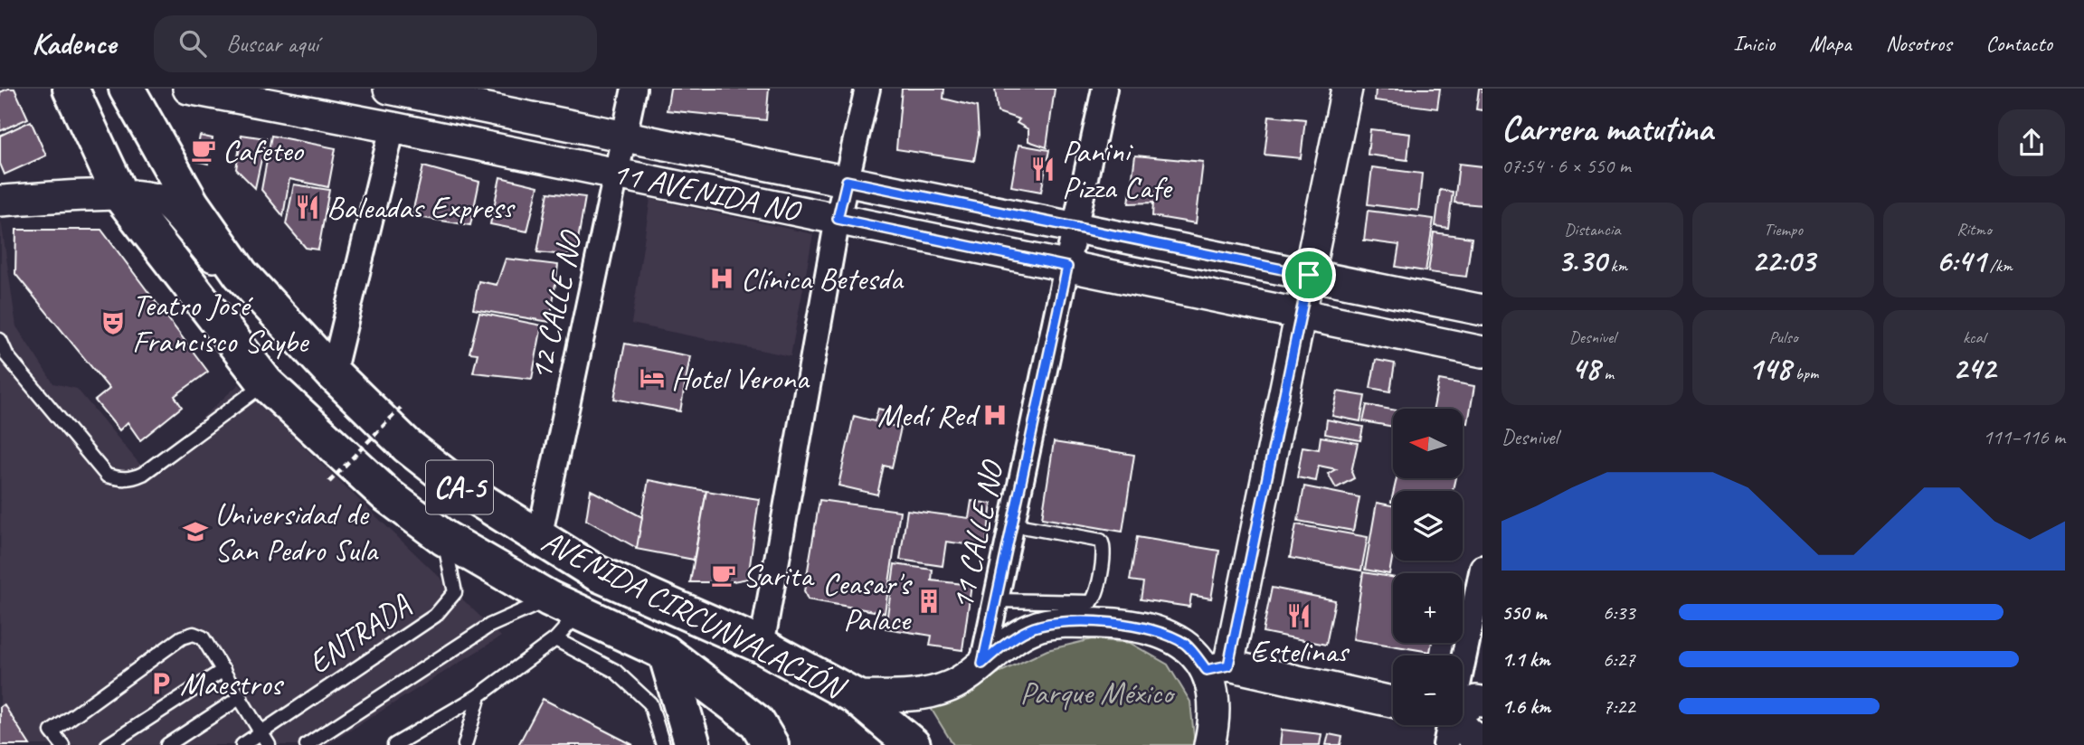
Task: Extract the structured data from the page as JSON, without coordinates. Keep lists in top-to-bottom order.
{
  "streets": {
    "highway": ["CA-5", "AVENIDA CIRCUNVALACIÓN"],
    "street": ["11 AVENIDA NO", "12 CALLE NO", "11 CALLE NO"],
    "lane": ["ENTRADA"]
  },
  "crossings": [
    ["11 AVENIDA NO", "12 CALLE NO"],
    ["11 AVENIDA NO", "11 CALLE NO"],
    ["12 CALLE NO", "AVENIDA CIRCUNVALACIÓN"],
    ["AVENIDA CIRCUNVALACIÓN", "ENTRADA"]
  ],
  "parks": ["Parque México"],
  "places": {
    "cafe": ["Cafeteo", "Sarita"],
    "restaurant": ["Panini Pizza Cafe", "Baleadas Express", "Estelinas"],
    "hospital": ["Clínica Betesda", "Medí Red"],
    "theatre": ["Teatro José Francisco Saybe"],
    "hotel": ["Hotel Verona"],
    "school or university": ["Universidad de San Pedro Sula"],
    "building": ["Ceasar's Palace"],
    "parking": ["Maestros"]
  },
  "north": "left",
  "page": {
    "header": "Kadence",
    "search": "Buscar aquí",
    "nav": [
      "Inicio",
      "Mapa",
      "Nosotros",
      "Contacto"
    ],
    "heading": ["Carrera matutina", "07:54 · 6 × 550 m"],
    "stats": [
      ["Distancia", "3.30 km"],
      ["Tiempo", "22:03"],
      ["Ritmo", "6:41 /km"],
      ["Desnivel", "48 m"],
      ["Pulso", "148 bpm"],
      ["kcal", "242"]
    ],
    "map_buttons": ["+", "−"],
    "chart": ["Desnivel", "111–116 m"],
    "list": [
      {
        "name": "550 m",
        "note": "6:33"
      },
      {
        "name": "1.1 km",
        "note": "6:27"
      },
      {
        "name": "1.6 km",
        "note": "7:22"
      }
    ]
  }
}
